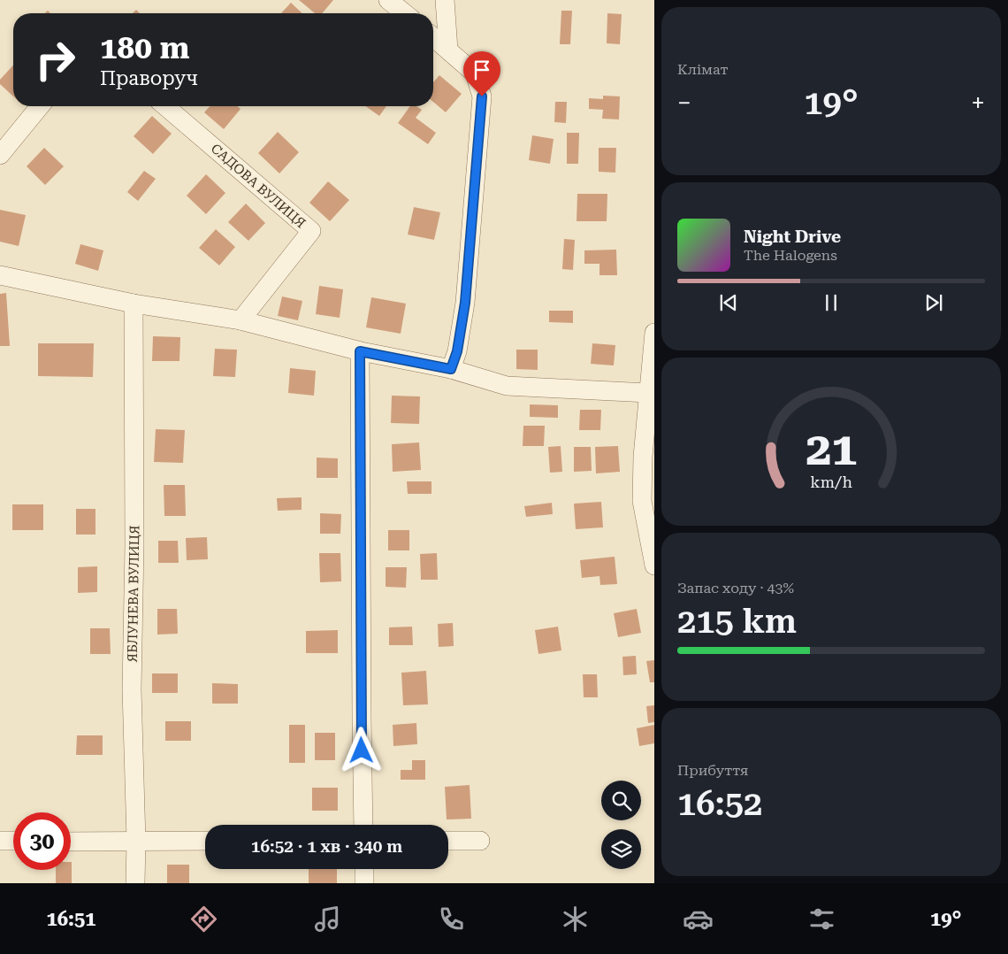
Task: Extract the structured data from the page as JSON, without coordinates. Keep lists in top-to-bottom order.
{
  "streets": {
    "street": ["САДОВА ВУЛИЦЯ", "ЯБЛУНЕВА ВУЛИЦЯ"]
  },
  "page": {
    "tile": [
      "Клімат",
      ["Запас ходу · 43%", "215 km"],
      ["Прибуття", "16:52"]
    ],
    "turn": ["180 m", "Праворуч"],
    "heat": ["−", "19°", "+"],
    "song": ["Night Drive", "The Halogens"],
    "limit": "30",
    "trip": "16:52 · 1 хв · 340 m",
    "tabs": ["16:51", "19°"],
    "gauge": ["21", "km/h"]
  }
}
